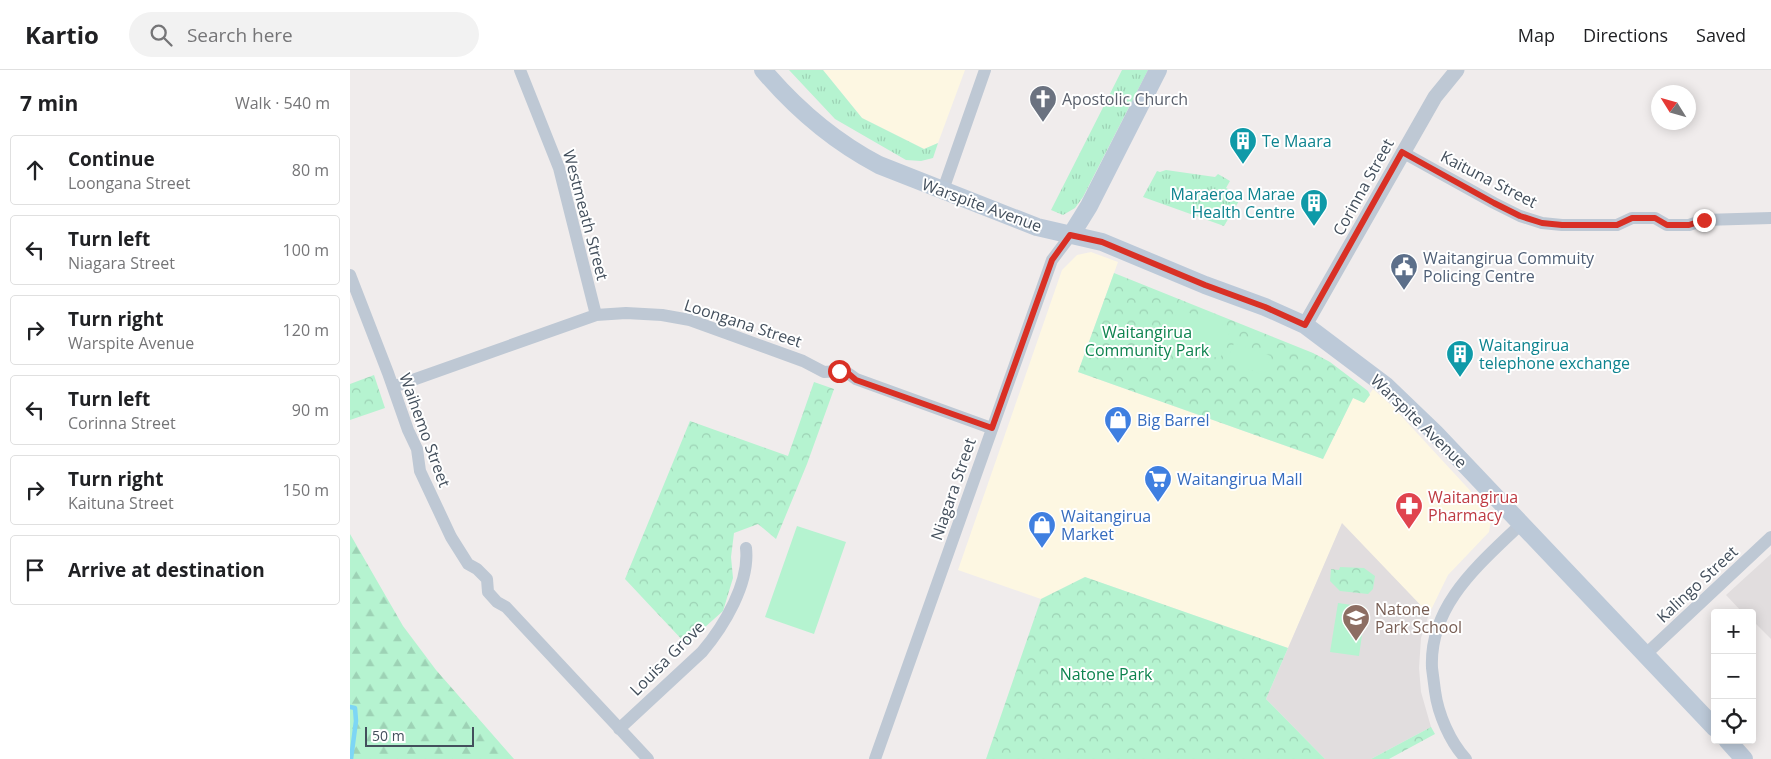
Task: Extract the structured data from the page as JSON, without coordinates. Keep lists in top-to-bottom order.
{
  "streets": {
    "main road": ["Warspite Avenue"],
    "street": [
      "Kaituna Street",
      "Corinna Street",
      "Westmeath Street",
      "Loongana Street",
      "Waihemo Street",
      "Niagara Street",
      "Kalingo Street",
      "Louisa Grove"
    ]
  },
  "crossings": [
    ["Kaituna Street", "Corinna Street"],
    ["Corinna Street", "Warspite Avenue"],
    ["Warspite Avenue", "Niagara Street"],
    ["Warspite Avenue", "Kalingo Street"],
    ["Westmeath Street", "Loongana Street"],
    ["Loongana Street", "Waihemo Street"],
    ["Loongana Street", "Niagara Street"],
    ["Waihemo Street", "Louisa Grove"]
  ],
  "parks": ["Waitangirua Community Park", "Natone Park"],
  "places": {
    "church": ["Apostolic Church"],
    "building": ["Te Maara", "Maraeroa Marae Health Centre", "Waitangirua telephone exchange"],
    "public building": ["Waitangirua Commuity Policing Centre"],
    "shop": ["Big Barrel", "Waitangirua Market"],
    "supermarket": ["Waitangirua Mall"],
    "pharmacy": ["Waitangirua Pharmacy"],
    "school or university": ["Natone Park School"]
  },
  "scale_bar": "50 m",
  "north": "top left",
  "page": {
    "header": "Kartio",
    "search": "Search here",
    "nav": ["Map", "Directions", "Saved"],
    "heading": ["7 min", "Walk · 540 m"],
    "list": [
      ["Continue", "Loongana Street", "80 m"],
      ["Turn left", "Niagara Street", "100 m"],
      ["Turn right", "Warspite Avenue", "120 m"],
      ["Turn left", "Corinna Street", "90 m"],
      ["Turn right", "Kaituna Street", "150 m"],
      "Arrive at destination"
    ],
    "map_buttons": ["+", "−"],
    "scale": "50 m"
  }
}
